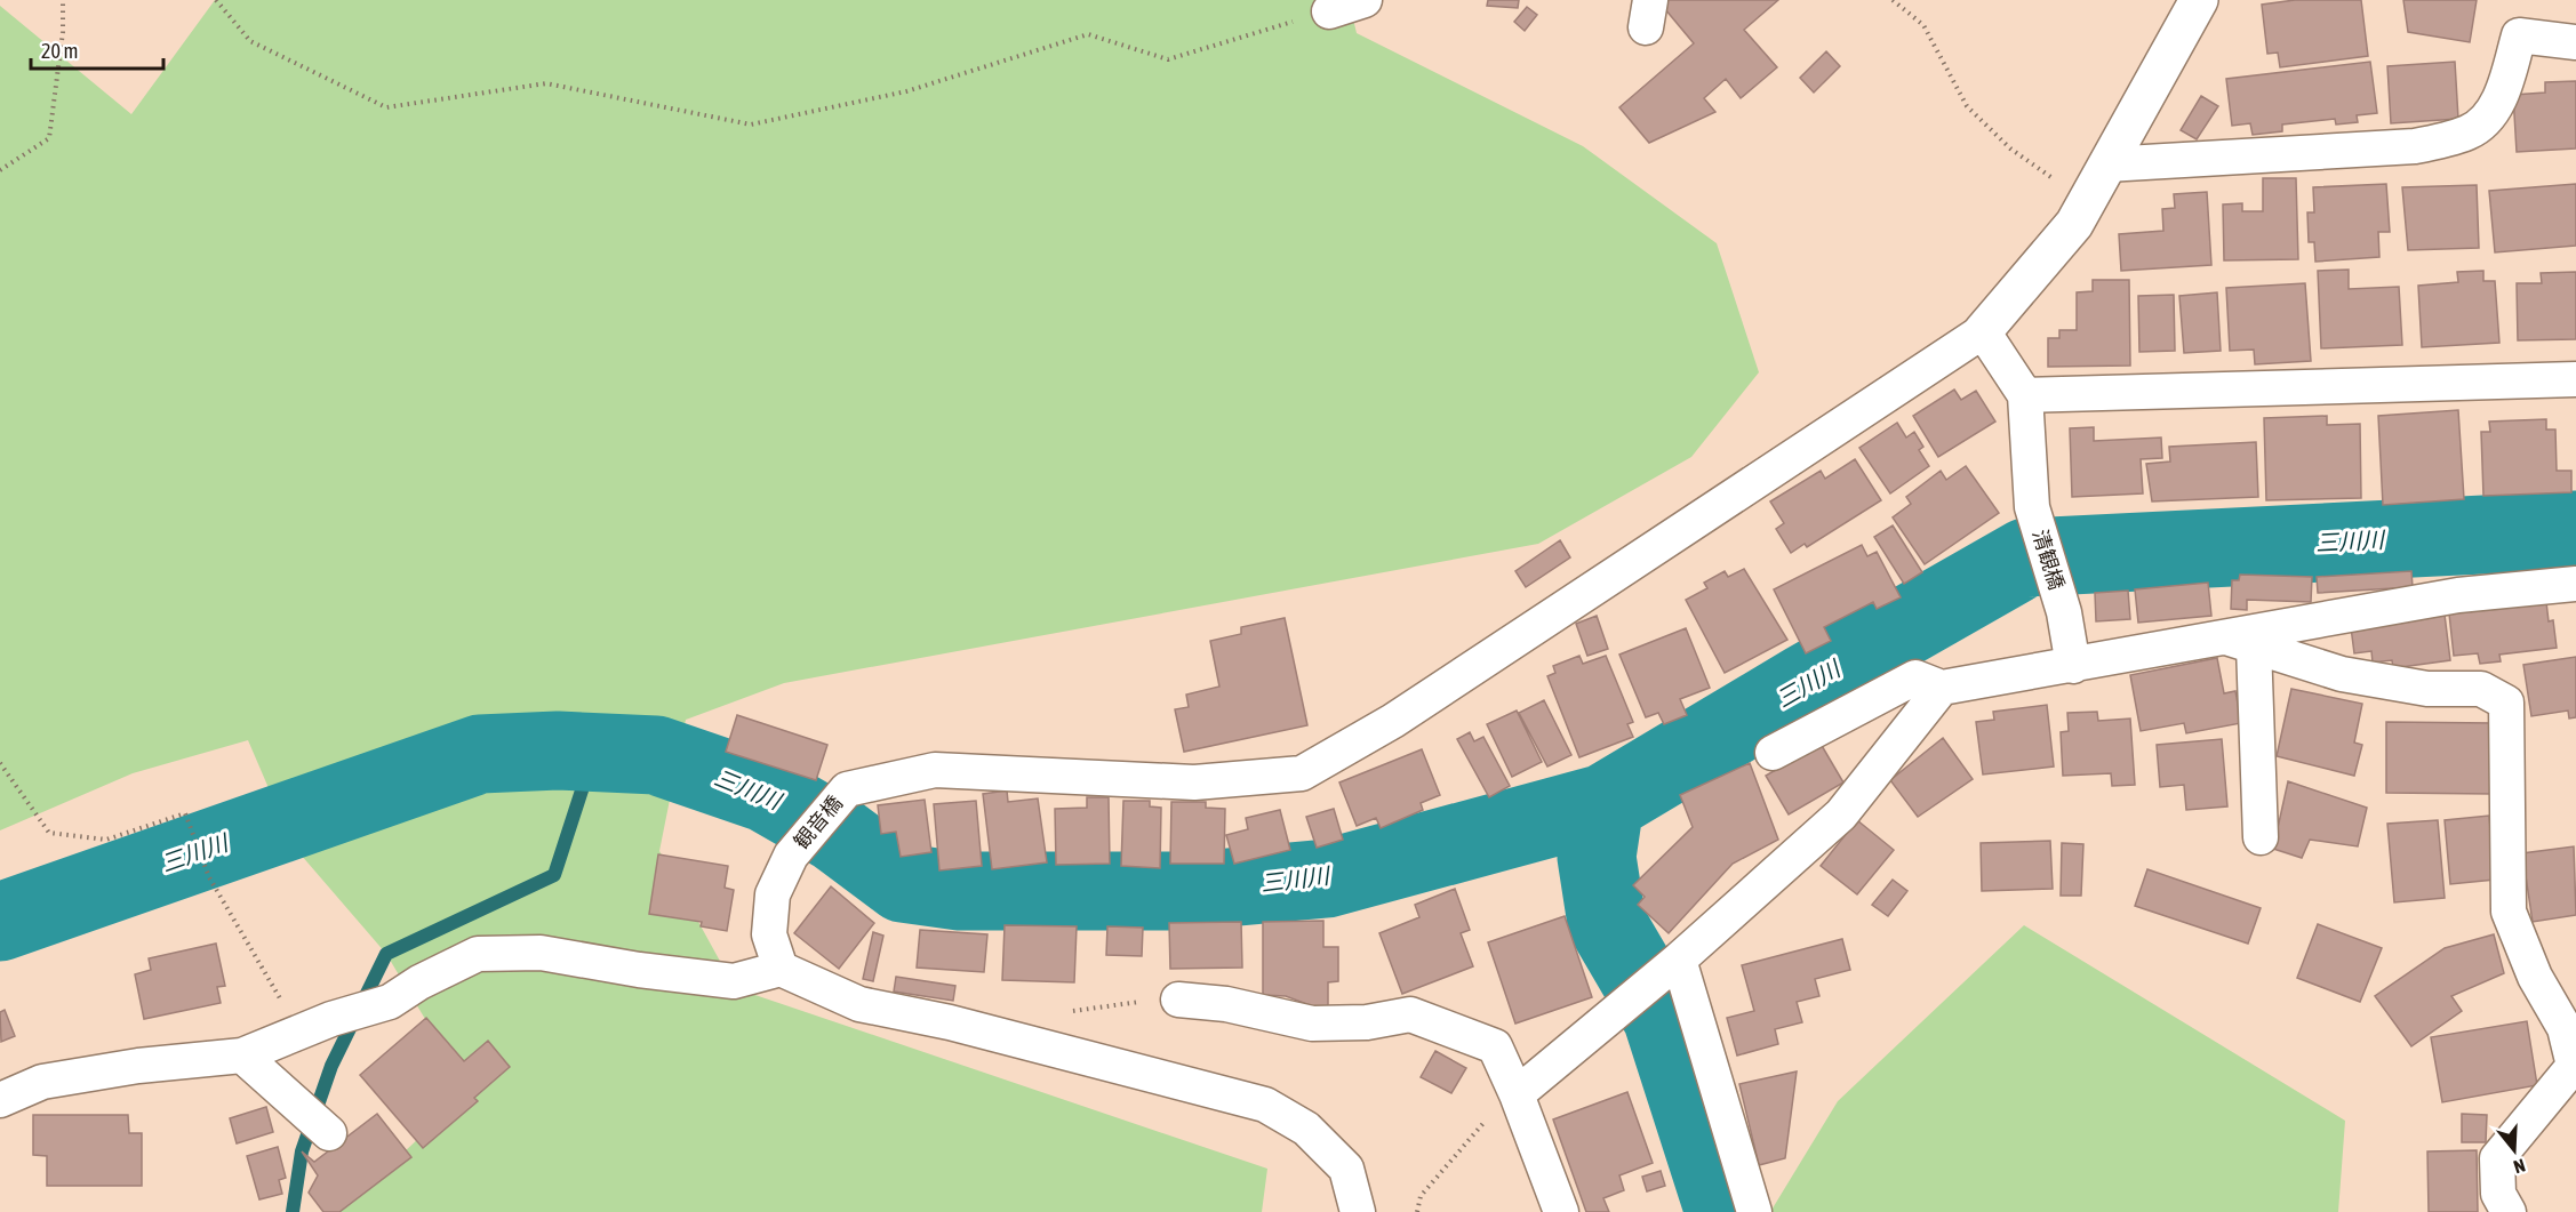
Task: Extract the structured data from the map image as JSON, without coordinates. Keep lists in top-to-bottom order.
{
  "streets": {
    "street": ["清観橋", "観音橋"]
  },
  "water": ["三川川"],
  "scale_bar": "20 m",
  "north": "bottom"
}
